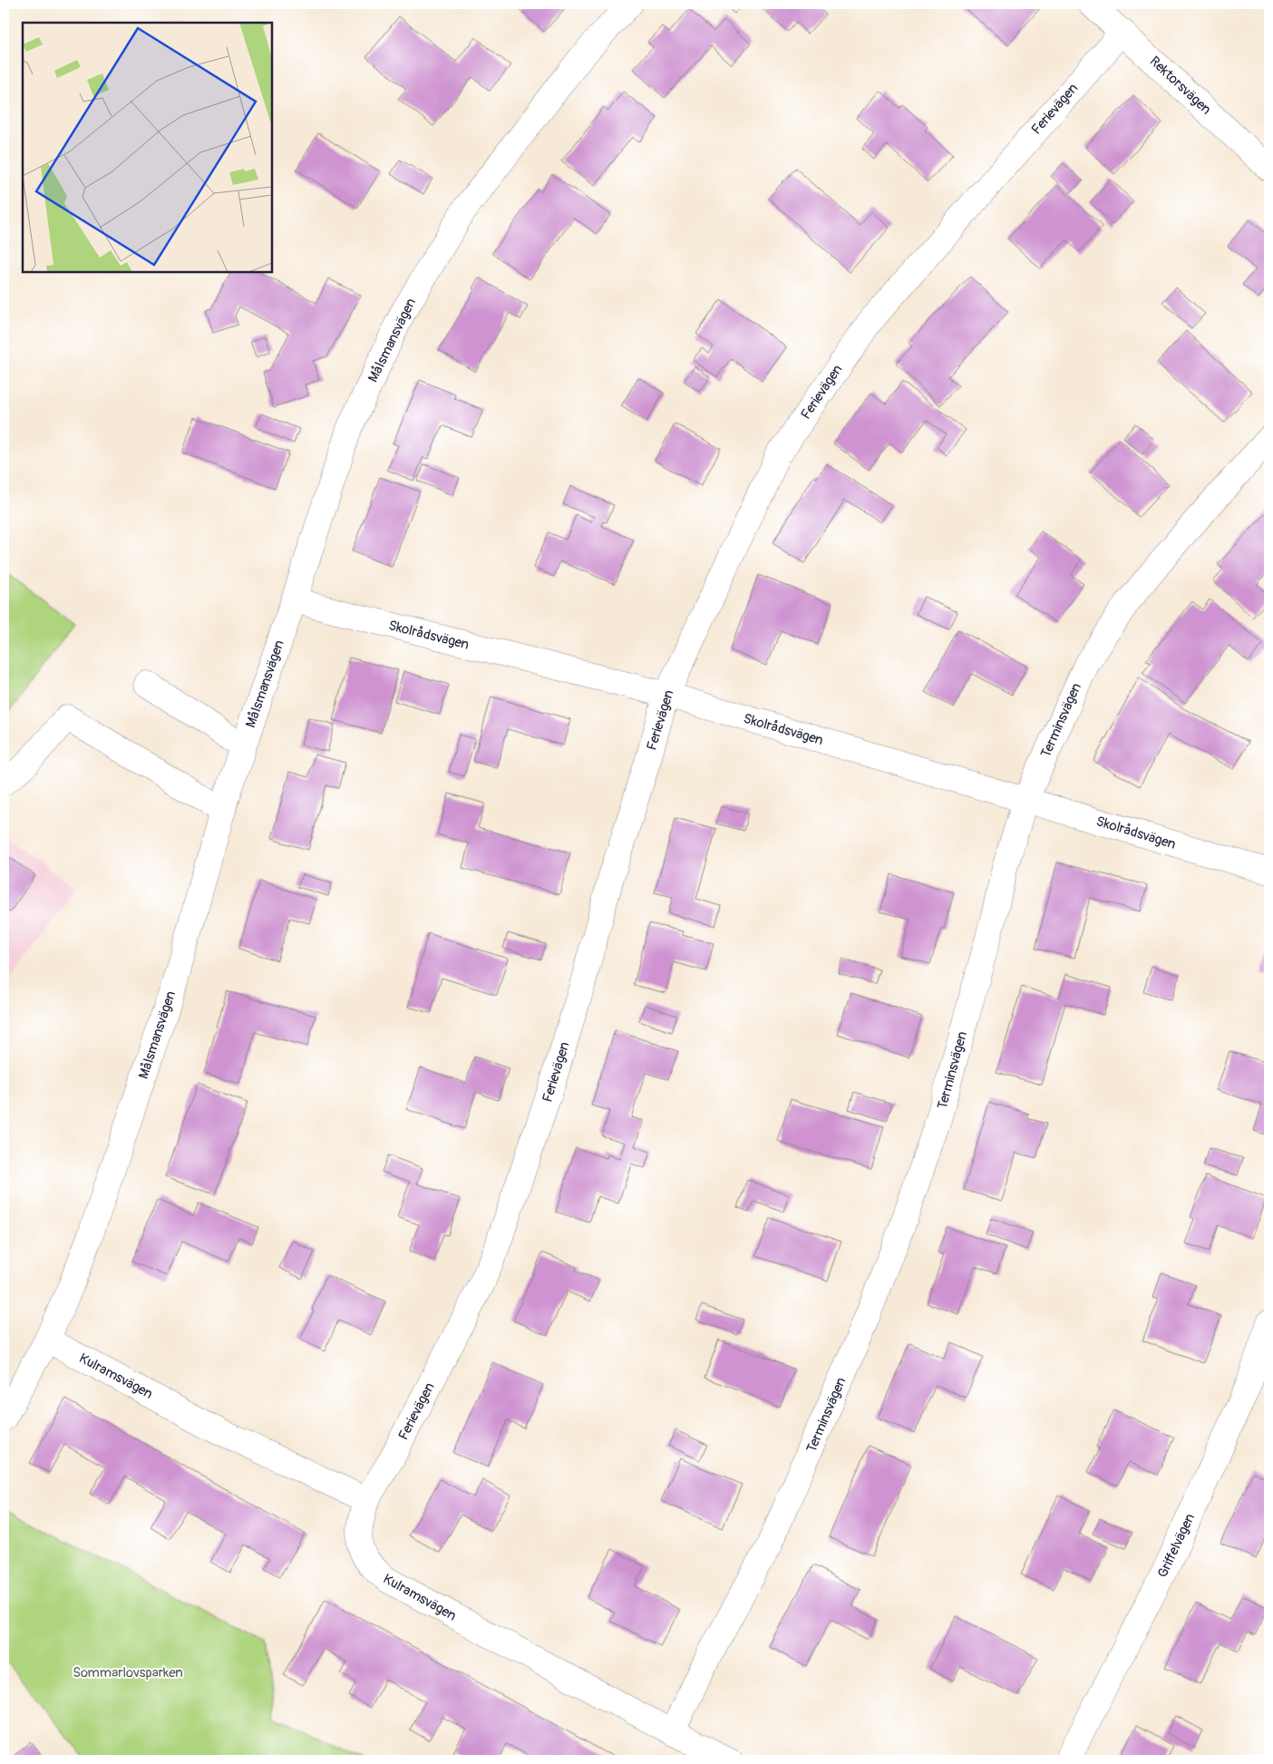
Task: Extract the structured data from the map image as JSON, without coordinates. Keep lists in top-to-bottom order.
{
  "streets": {
    "street": [
      "Rektorsvägen",
      "Ferievägen",
      "Målsmansvägen",
      "Skolrådsvägen",
      "Terminsvägen",
      "Kulramsvägen",
      "Griffelvägen"
    ]
  },
  "crossings": [
    ["Rektorsvägen", "Ferievägen"],
    ["Ferievägen", "Skolrådsvägen"],
    ["Ferievägen", "Kulramsvägen"],
    ["Målsmansvägen", "Skolrådsvägen"],
    ["Målsmansvägen", "Kulramsvägen"],
    ["Skolrådsvägen", "Terminsvägen"],
    ["Terminsvägen", "Kulramsvägen"]
  ],
  "parks": ["Sommarlovsparken"]
}
